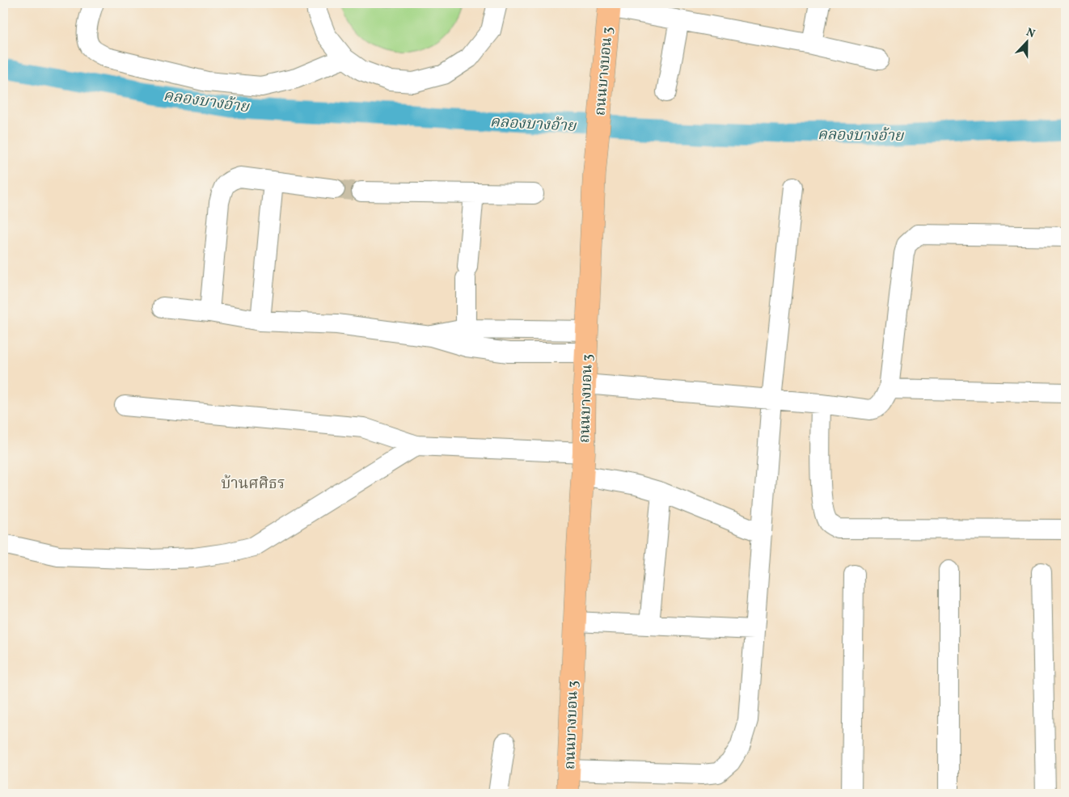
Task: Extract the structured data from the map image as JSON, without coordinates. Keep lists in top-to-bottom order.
{
  "streets": {
    "main road": ["ถนนบางบอน 3"]
  },
  "districts": ["บ้านศศิธร"],
  "water": ["คลองบางอ้าย"],
  "north": "top"
}
